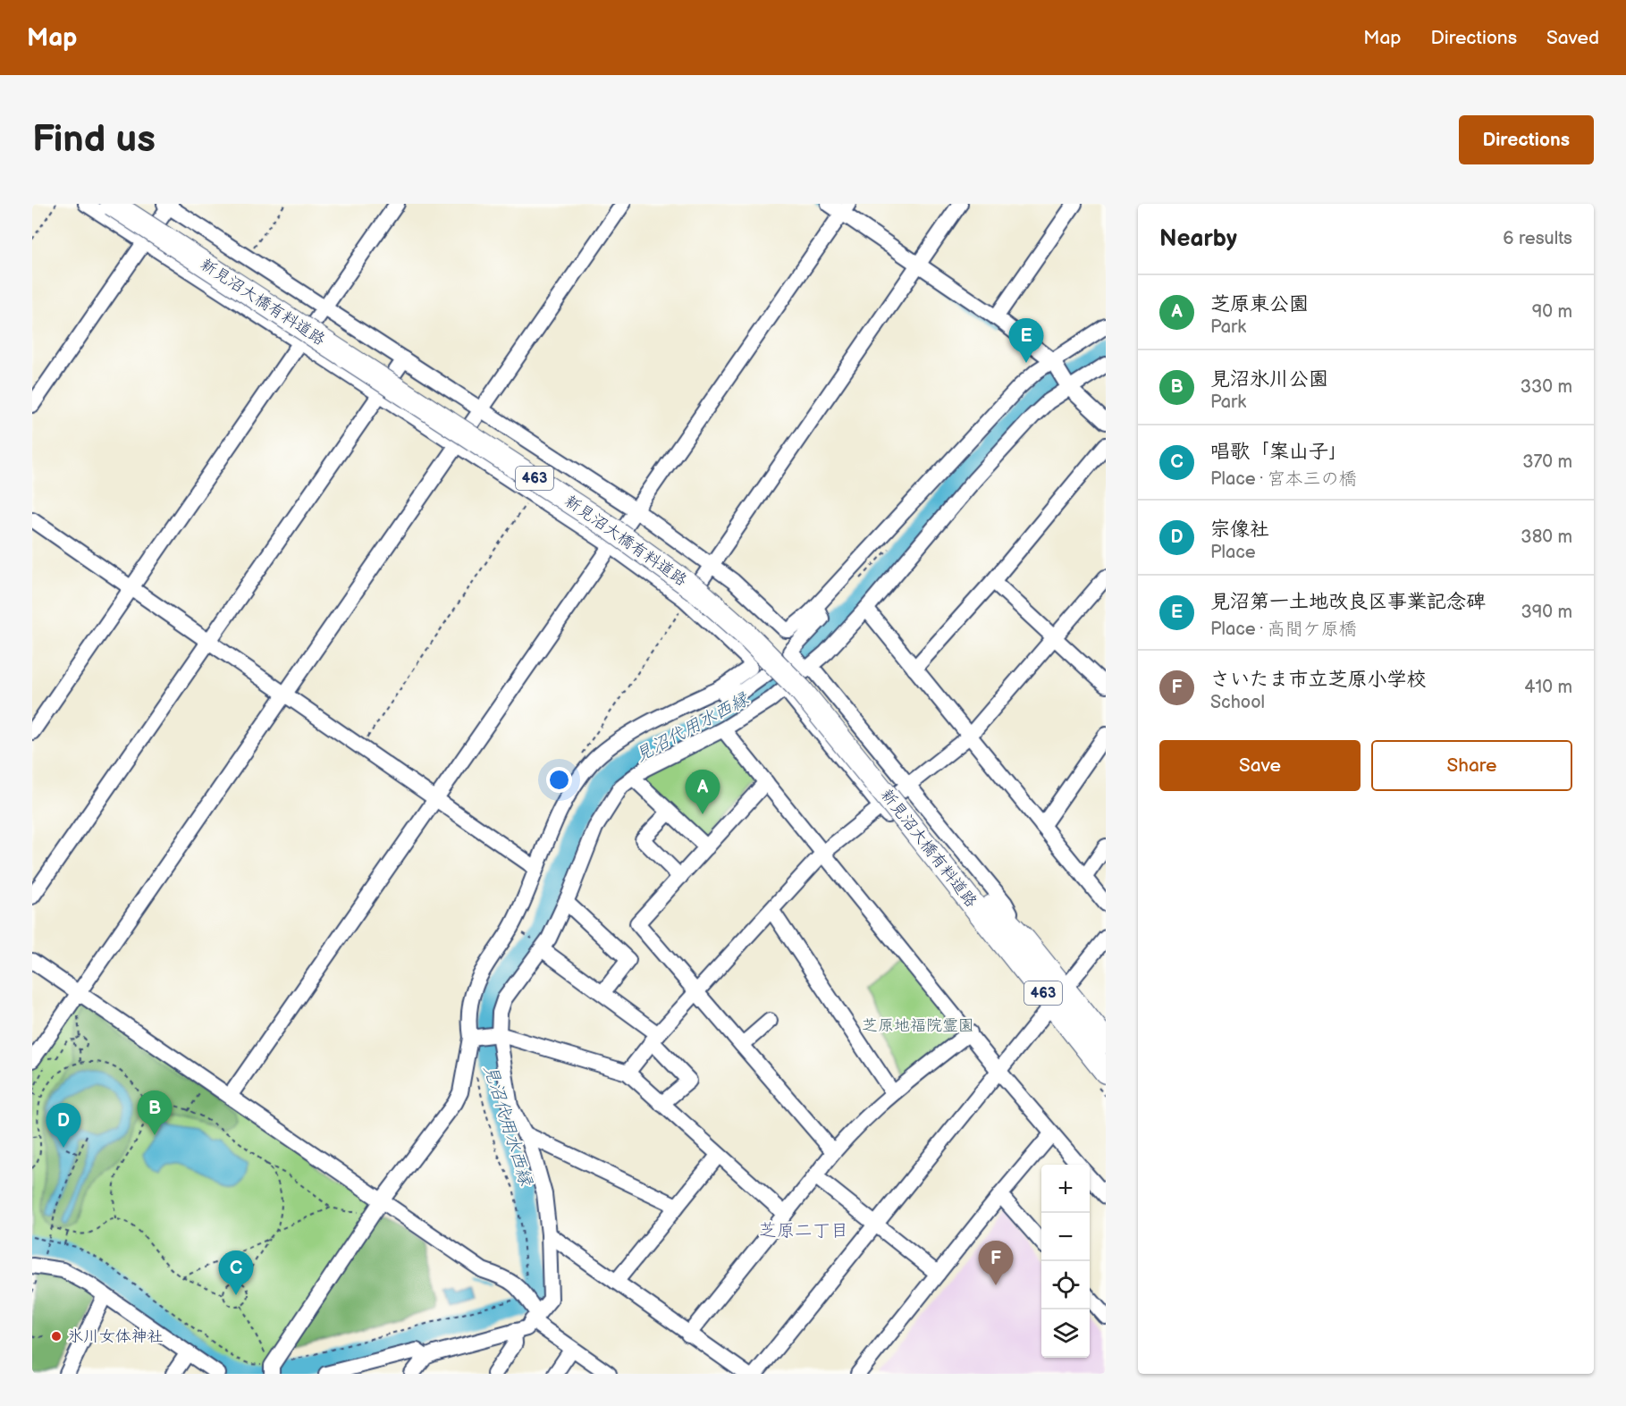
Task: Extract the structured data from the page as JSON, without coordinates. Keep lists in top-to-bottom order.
{
  "streets": {
    "highway": ["新見沼大橋有料道路", "463"]
  },
  "crossings": [
    ["新見沼大橋有料道路", "463"]
  ],
  "districts": ["芝原二丁目"],
  "water": ["見沼代用水西縁"],
  "parks": ["芝原地福院霊園"],
  "places": ["氷川女体神社"],
  "page": {
    "header": "Map",
    "nav": ["Map", "Directions", "Saved"],
    "buttons": [
      "Directions",
      ["Save", "Share"]
    ],
    "title": "Find us",
    "heading": ["Nearby", "6 results"],
    "list": [
      {
        "mark": "A",
        "name": "芝原東公園",
        "note": "Park",
        "value": "90 m"
      },
      {
        "mark": "B",
        "name": "見沼氷川公園",
        "note": "Park",
        "value": "330 m"
      },
      {
        "mark": "C",
        "name": "唱歌「案山子」",
        "note": "Place · 宮本三の橋",
        "value": "370 m"
      },
      {
        "mark": "D",
        "name": "宗像社",
        "note": "Place",
        "value": "380 m"
      },
      {
        "mark": "E",
        "name": "見沼第一土地改良区事業記念碑",
        "note": "Place · 高間ケ原橋",
        "value": "390 m"
      },
      {
        "mark": "F",
        "name": "さいたま市立芝原小学校",
        "note": "School",
        "value": "410 m"
      }
    ],
    "pins": [
      "E",
      "A",
      "B",
      "D",
      "F",
      "C"
    ],
    "map_buttons": ["+", "−"]
  }
}
